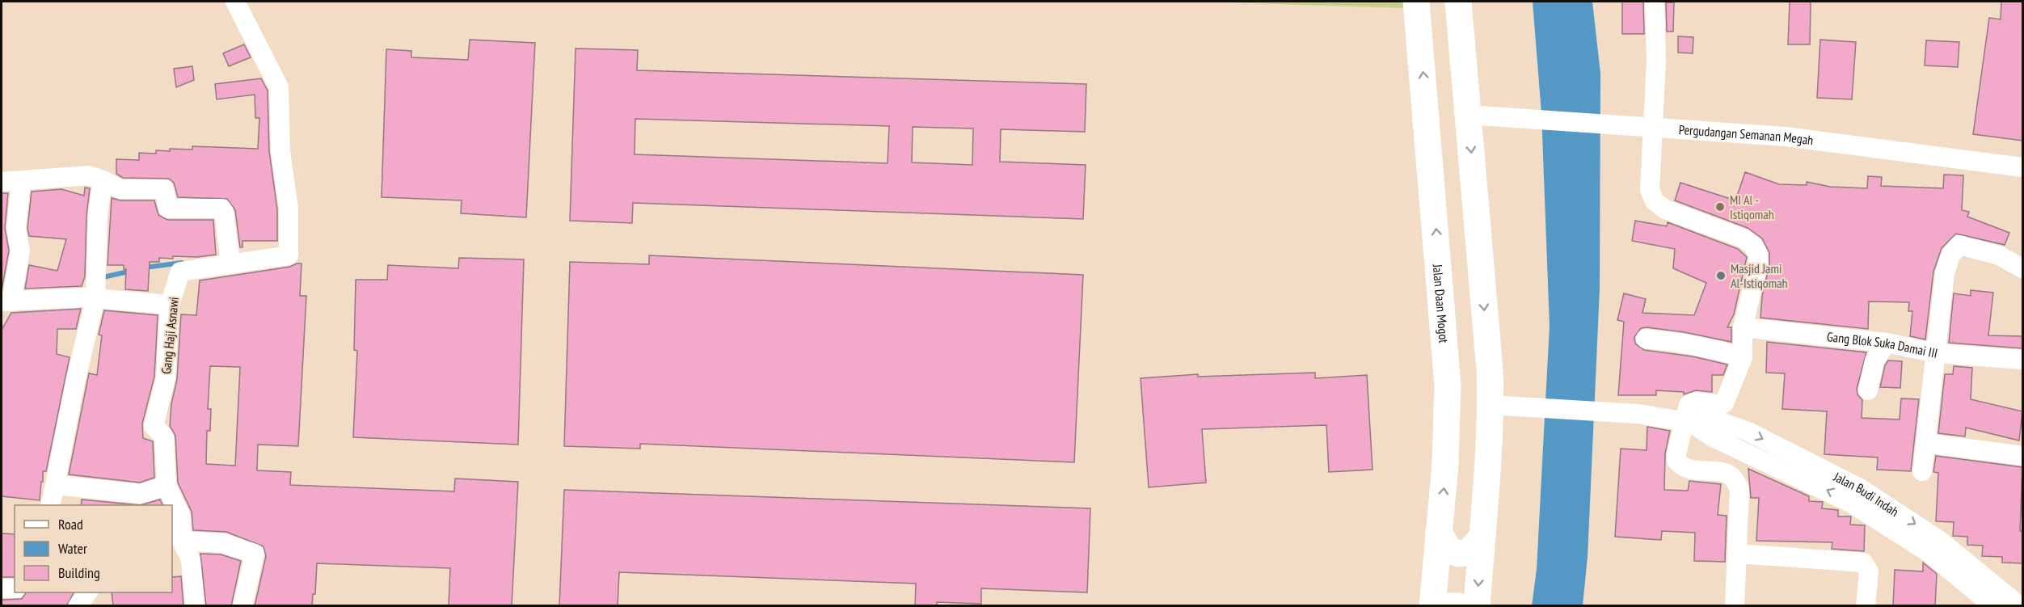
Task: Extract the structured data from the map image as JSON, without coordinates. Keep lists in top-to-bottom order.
{
  "streets": {
    "highway": ["Jalan Daan Mogot"],
    "street": [
      "Pergudangan Semanan Megah",
      "Gang Haji Asnawi",
      "Gang Blok Suka Damai III",
      "Jalan Budi Indah"
    ]
  },
  "places": ["MI Al - Istiqomah", "Masjid Jami Al-Istiqomah"],
  "legend": ["Road", "Water", "Building"]
}
